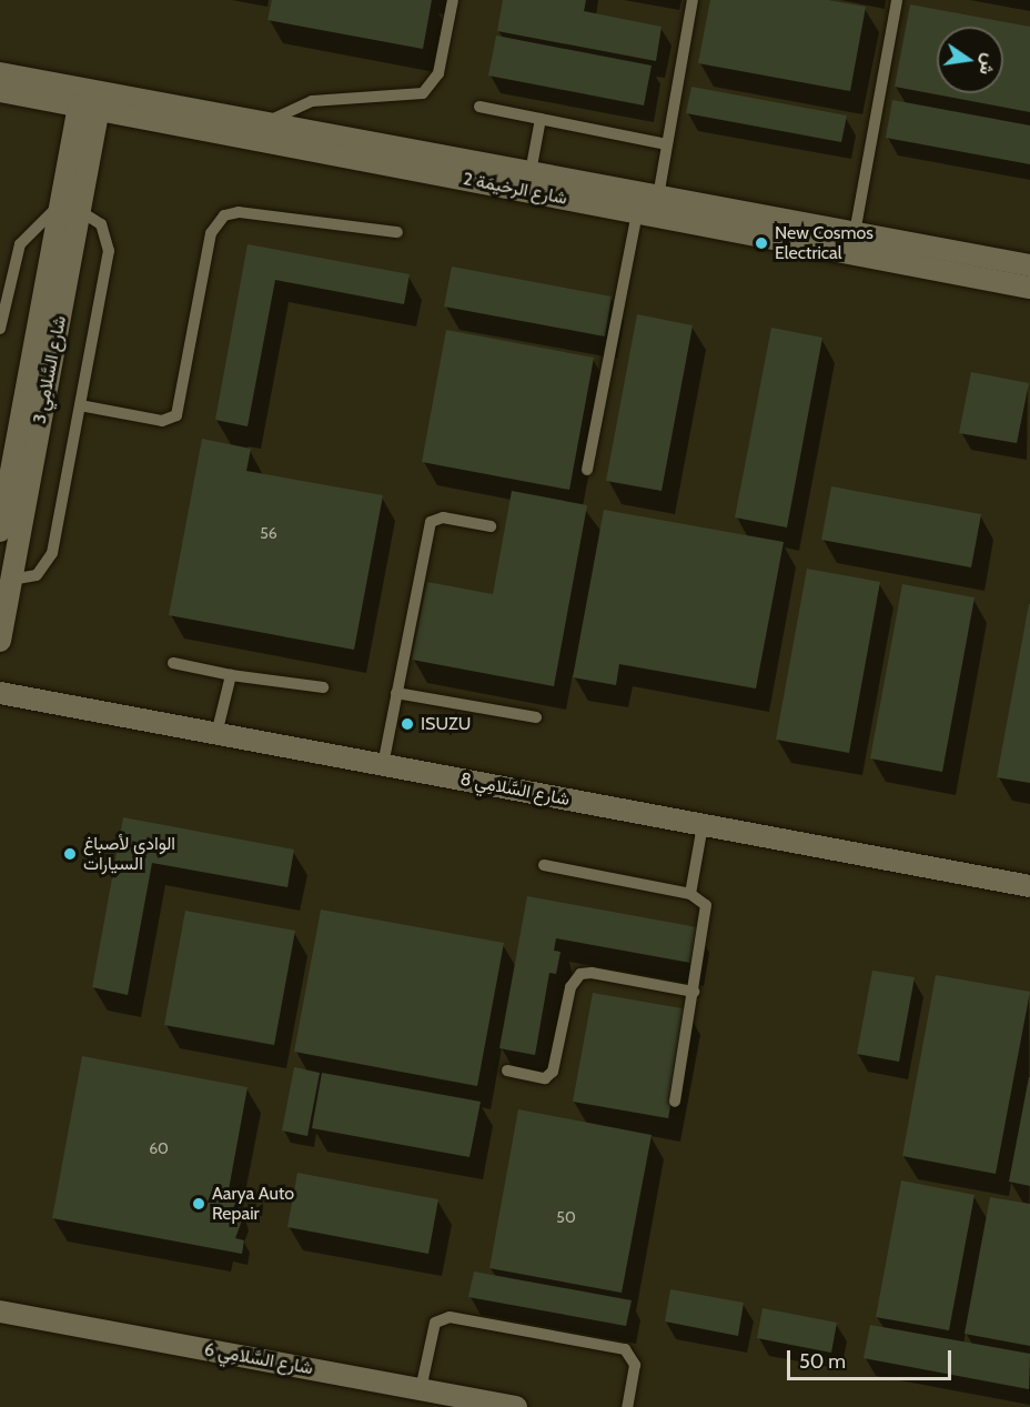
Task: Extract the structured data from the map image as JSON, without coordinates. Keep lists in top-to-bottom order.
{
  "streets": {
    "street": [
      "شارع الرخيمَة 2",
      "شارع السَّلامِي 3",
      "شارع السَّلامِي 8",
      "شارع السَّلامِي 6"
    ]
  },
  "crossings": [
    ["شارع الرخيمَة 2", "شارع السَّلامِي 3"]
  ],
  "places": [
    "New Cosmos Electrical",
    "ISUZU",
    "الوادي لأصباغ السيارات",
    "Aarya Auto Repair"
  ],
  "house_numbers": ["56", "60", "50"],
  "scale_bar": "50 m",
  "north": "right"
}
